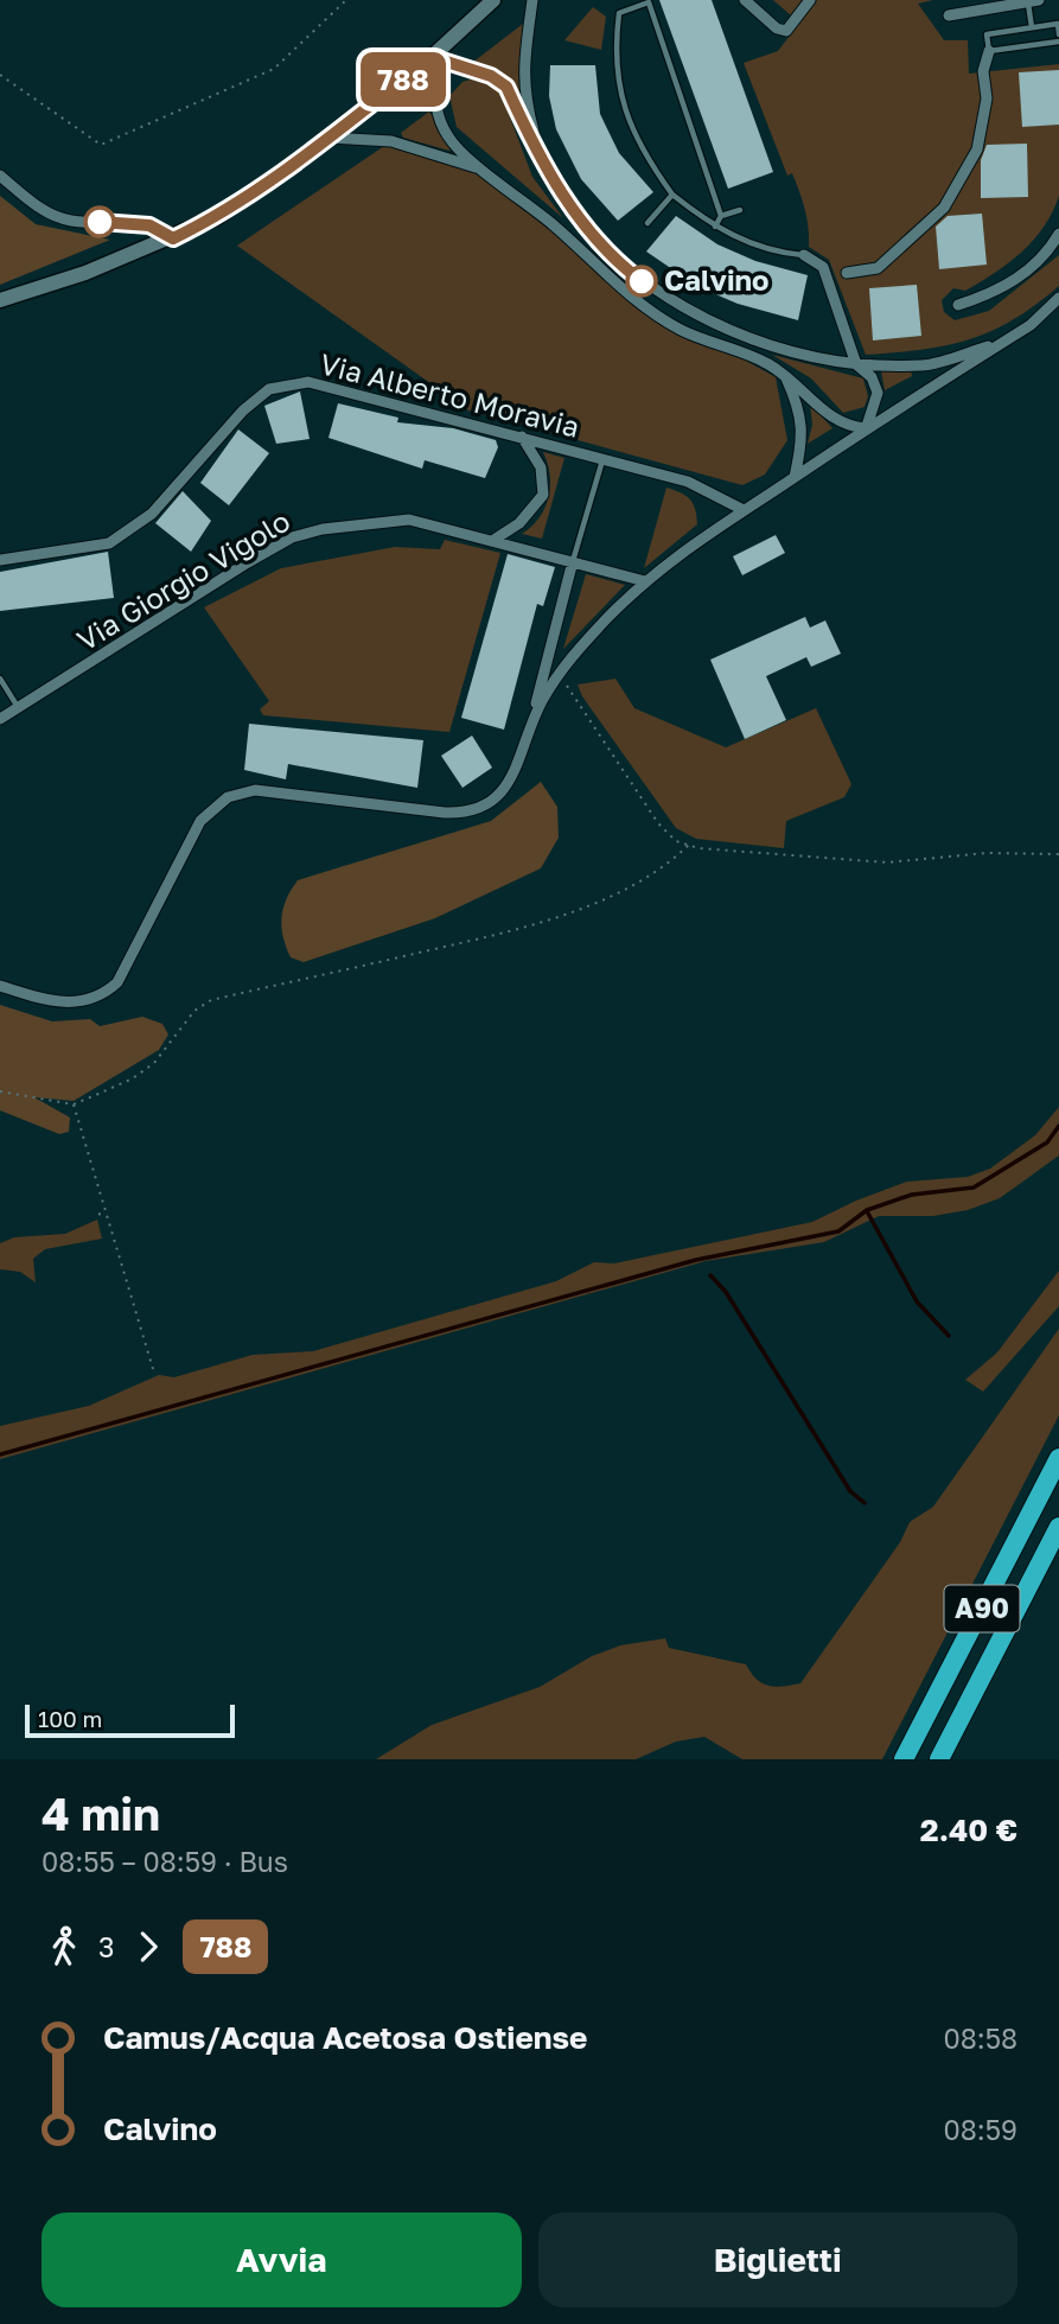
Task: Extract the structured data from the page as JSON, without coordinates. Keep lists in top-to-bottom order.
{
  "streets": {
    "highway": ["A90"],
    "street": ["Via Alberto Moravia", "Via Giorgio Vigolo"]
  },
  "places": ["Calvino"],
  "lines": ["bus line 788"],
  "scale_bar": "100 m",
  "page": {
    "on_map": "788",
    "scale": "100 m",
    "heading": ["4 min", "08:55 – 08:59 · Bus", "2.40 €"],
    "legs": ["3", "788"],
    "list": [
      {
        "name": "Camus/Acqua Acetosa Ostiense",
        "value": "08:58"
      },
      {
        "name": "Calvino",
        "value": "08:59"
      }
    ],
    "buttons": ["Avvia", "Biglietti"]
  }
}
